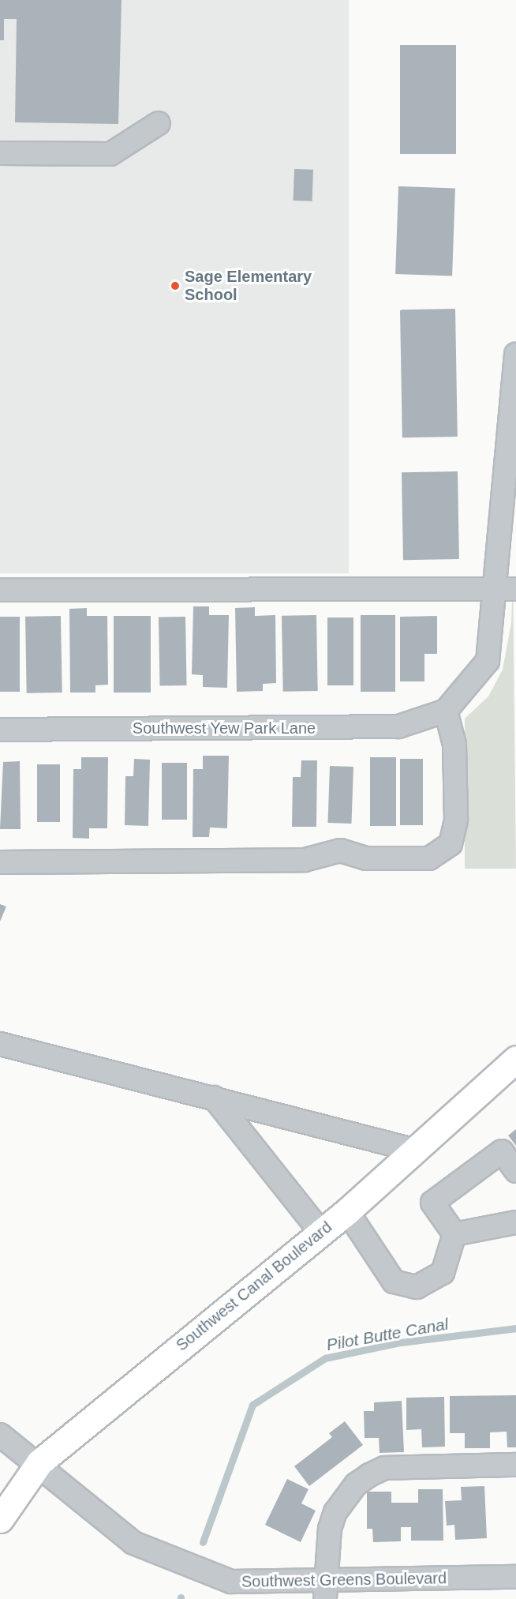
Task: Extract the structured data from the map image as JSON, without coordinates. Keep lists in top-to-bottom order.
{
  "streets": {
    "main road": ["Southwest Canal Boulevard"],
    "street": ["Southwest Yew Park Lane", "Southwest Greens Boulevard"]
  },
  "crossings": [
    ["Southwest Canal Boulevard", "Southwest Greens Boulevard"]
  ],
  "water": ["Pilot Butte Canal"],
  "places": ["Sage Elementary School"]
}
